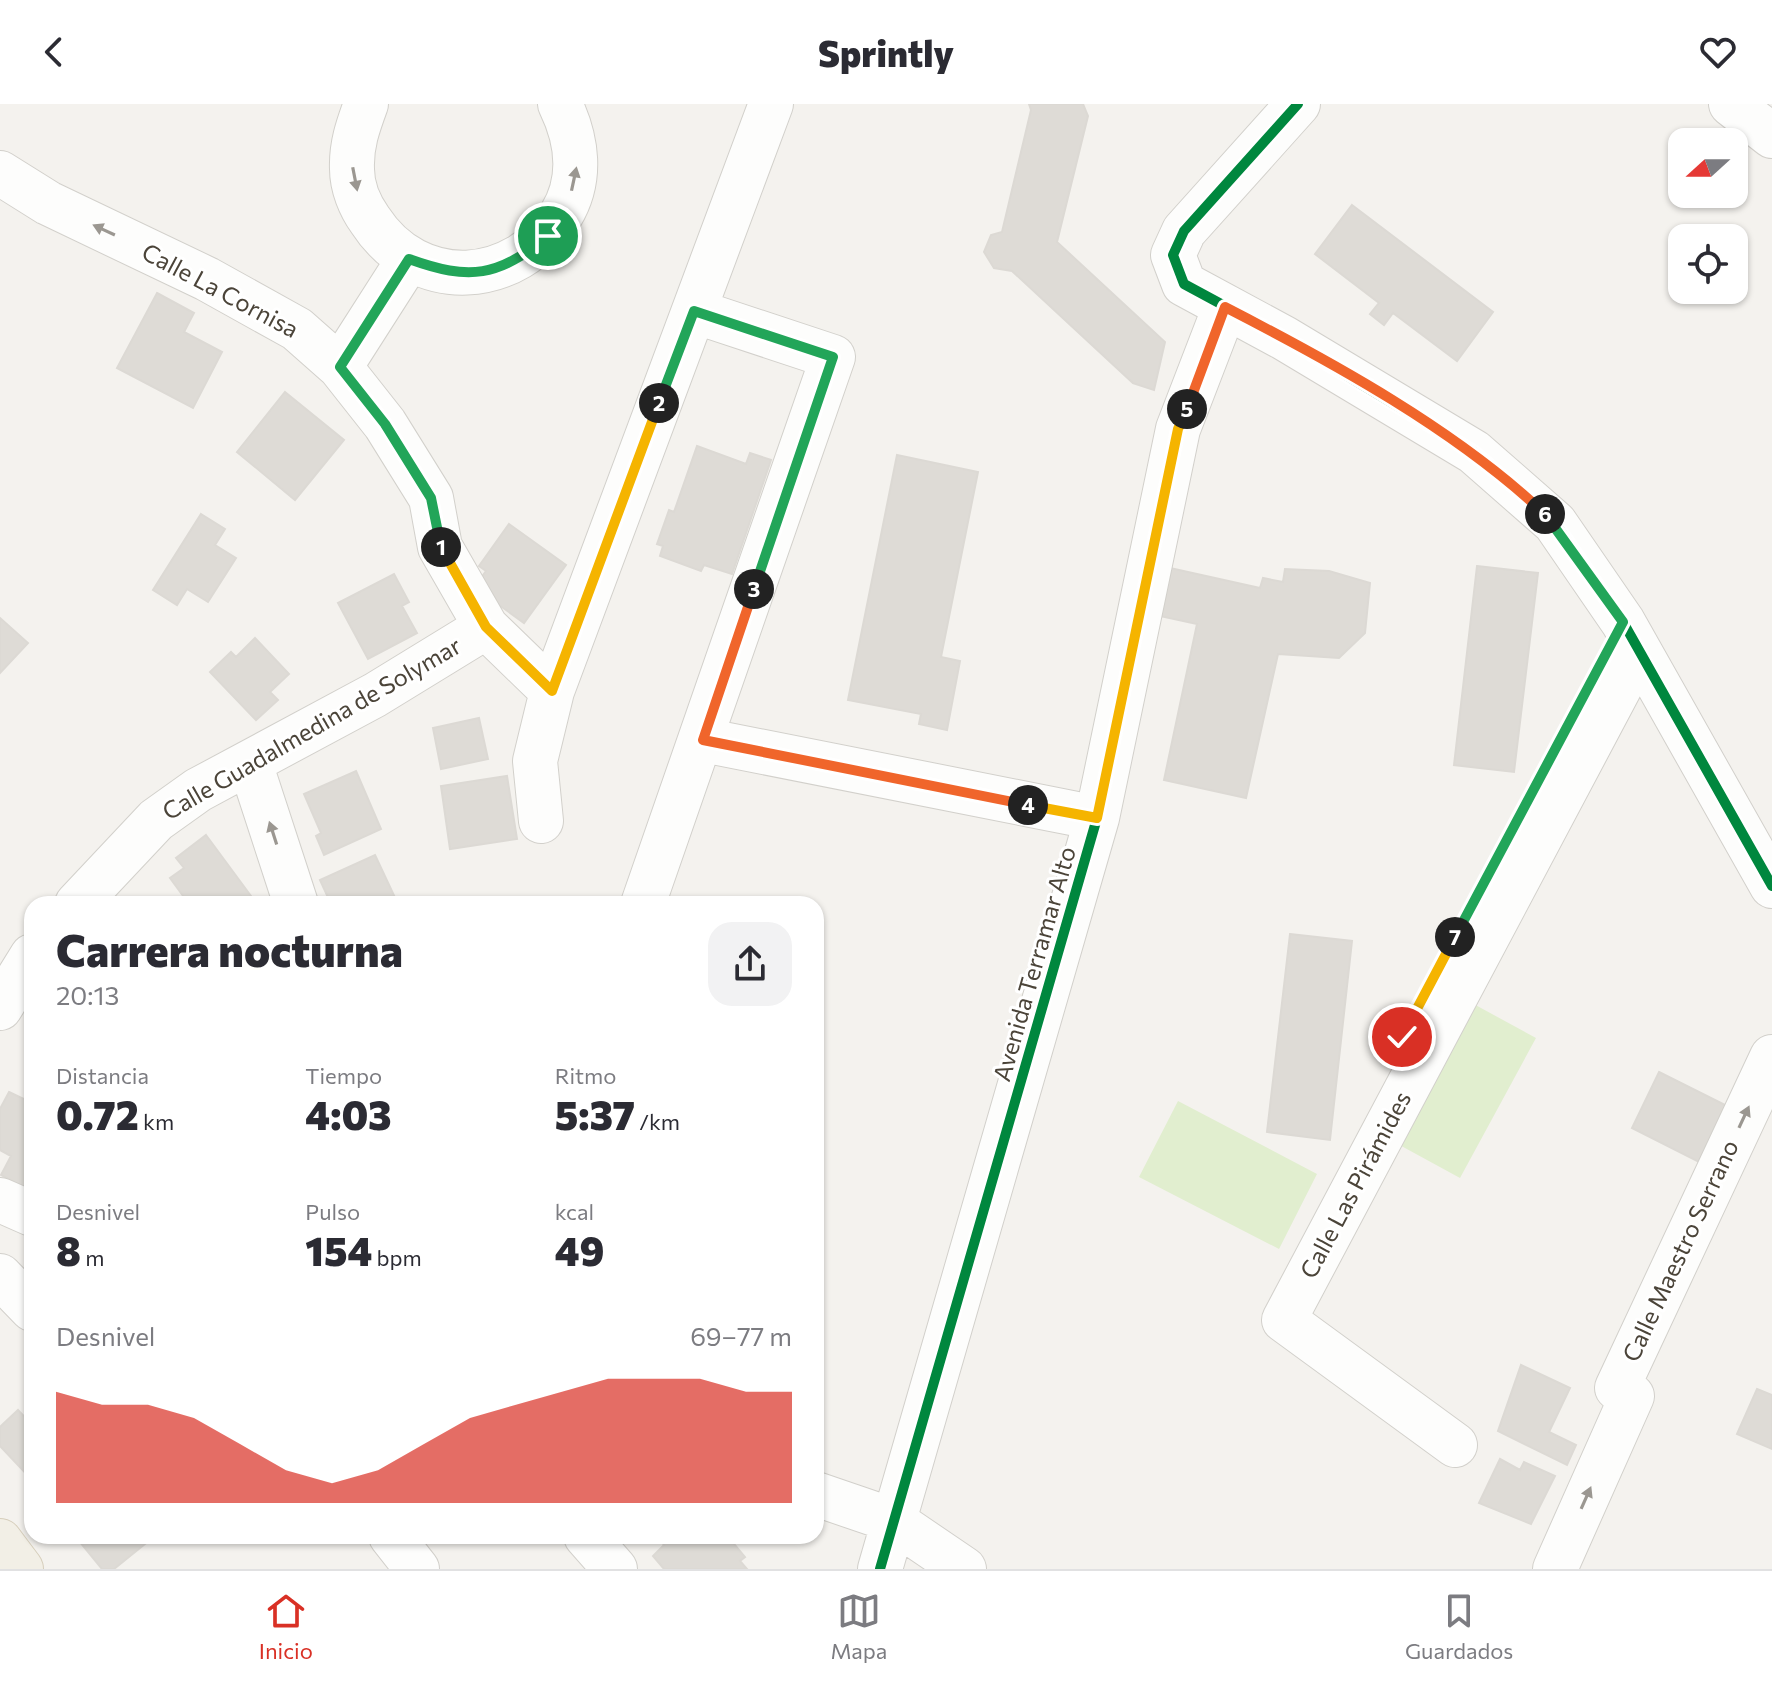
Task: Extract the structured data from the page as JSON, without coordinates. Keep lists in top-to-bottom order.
{
  "streets": {
    "street": [
      "Calle La Cornisa",
      "Calle Guadalmedina de Solymar",
      "Avenida Terramar Alto",
      "Calle Las Pirámides",
      "Calle Maestro Serrano"
    ]
  },
  "crossings": [
    ["Calle La Cornisa", "Calle Guadalmedina de Solymar"]
  ],
  "one_way": ["Calle La Cornisa"],
  "north": "left",
  "page": {
    "header": "Sprintly",
    "pins": [
      "2",
      "5",
      "6",
      "1",
      "3",
      "4",
      "7"
    ],
    "heading": ["Carrera nocturna", "20:13"],
    "stats": [
      ["Distancia", "0.72 km"],
      ["Tiempo", "4:03"],
      ["Ritmo", "5:37 /km"],
      ["Desnivel", "8 m"],
      ["Pulso", "154 bpm"],
      ["kcal", "49"]
    ],
    "chart": ["Desnivel", "69–77 m"],
    "tabs": ["Inicio", "Mapa", "Guardados"]
  }
}
